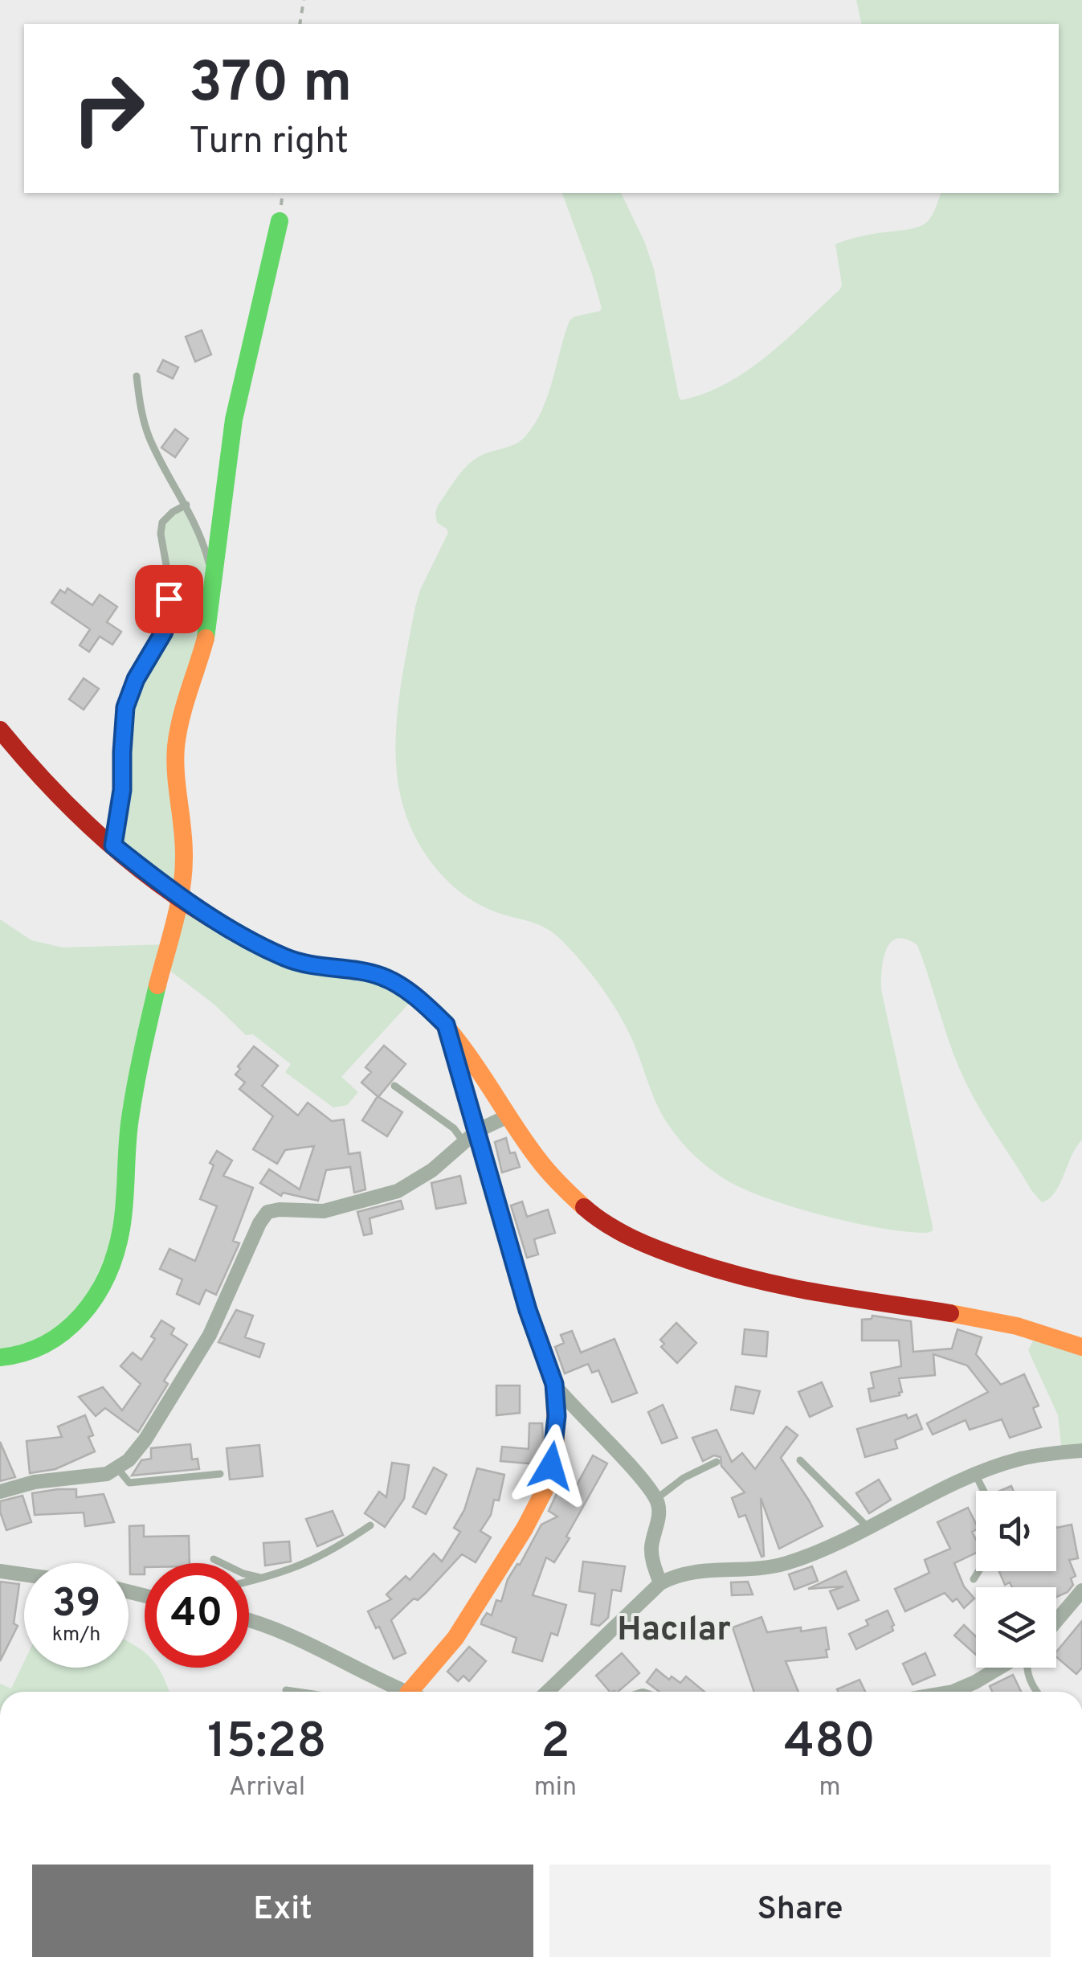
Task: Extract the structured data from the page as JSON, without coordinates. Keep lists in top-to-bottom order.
{
  "districts": ["Hacılar"],
  "page": {
    "turn": ["370 m", "Turn right"],
    "speed": "39 km/h",
    "limit": "40",
    "eta": [
      "15:28",
      "Arrival",
      "2",
      "min",
      "480",
      "m"
    ],
    "buttons": ["Exit", "Share"]
  }
}
